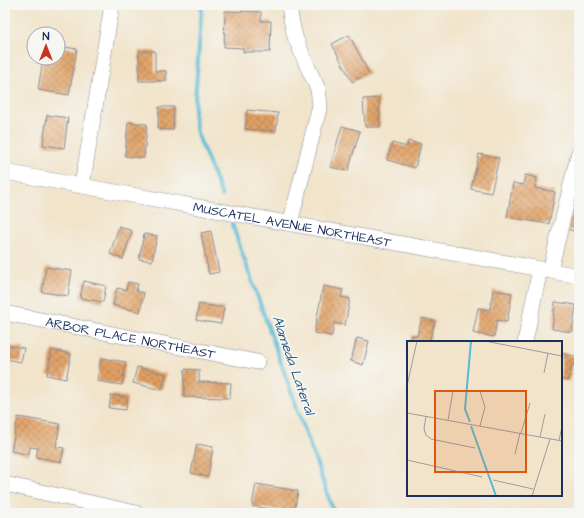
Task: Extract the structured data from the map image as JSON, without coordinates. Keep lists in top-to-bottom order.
{
  "streets": {
    "street": ["MUSCATEL AVENUE NORTHEAST", "ARBOR PLACE NORTHEAST"]
  },
  "water": ["Alameda Lateral"],
  "north": "top"
}
